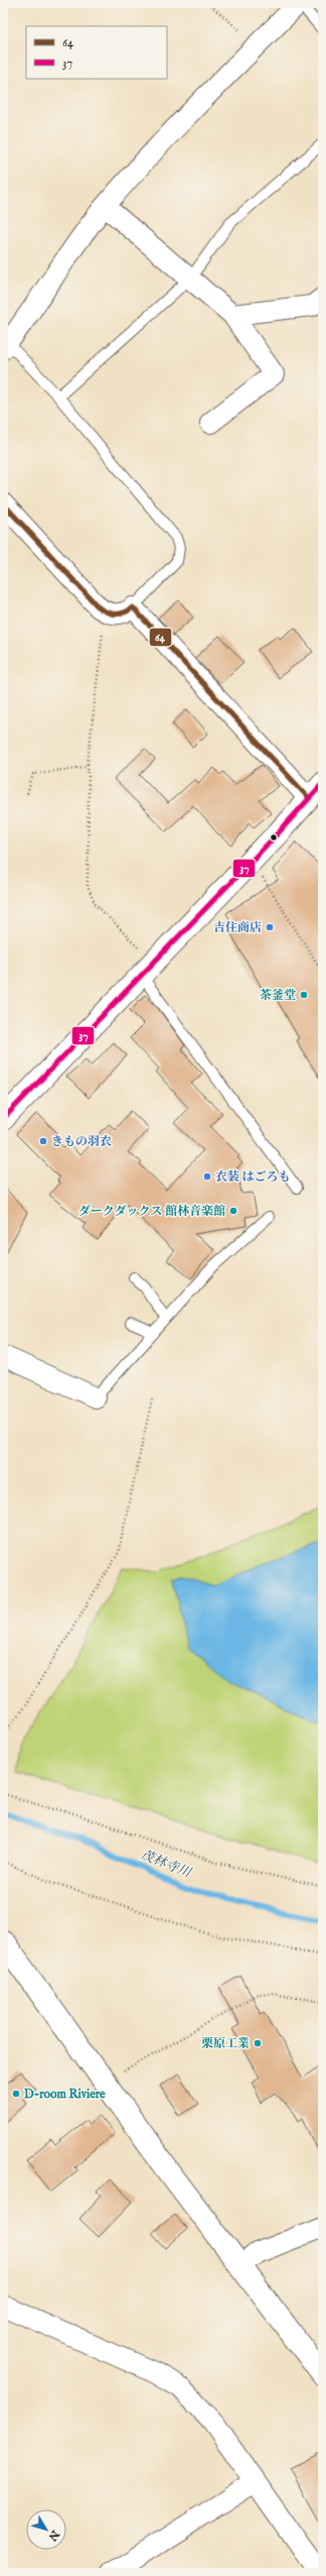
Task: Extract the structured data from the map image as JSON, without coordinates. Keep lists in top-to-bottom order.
{
  "water": ["茂林寺川"],
  "places": [
    "吉住商店",
    "茶釜堂",
    "きもの羽衣",
    "衣装 はごろも",
    "ダークダックス 館林音楽館",
    "栗原工業",
    "D-room Riviere"
  ],
  "lines": ["transit line 64", "transit line 37"],
  "legend": ["64", "37"],
  "north": "bottom right"
}
